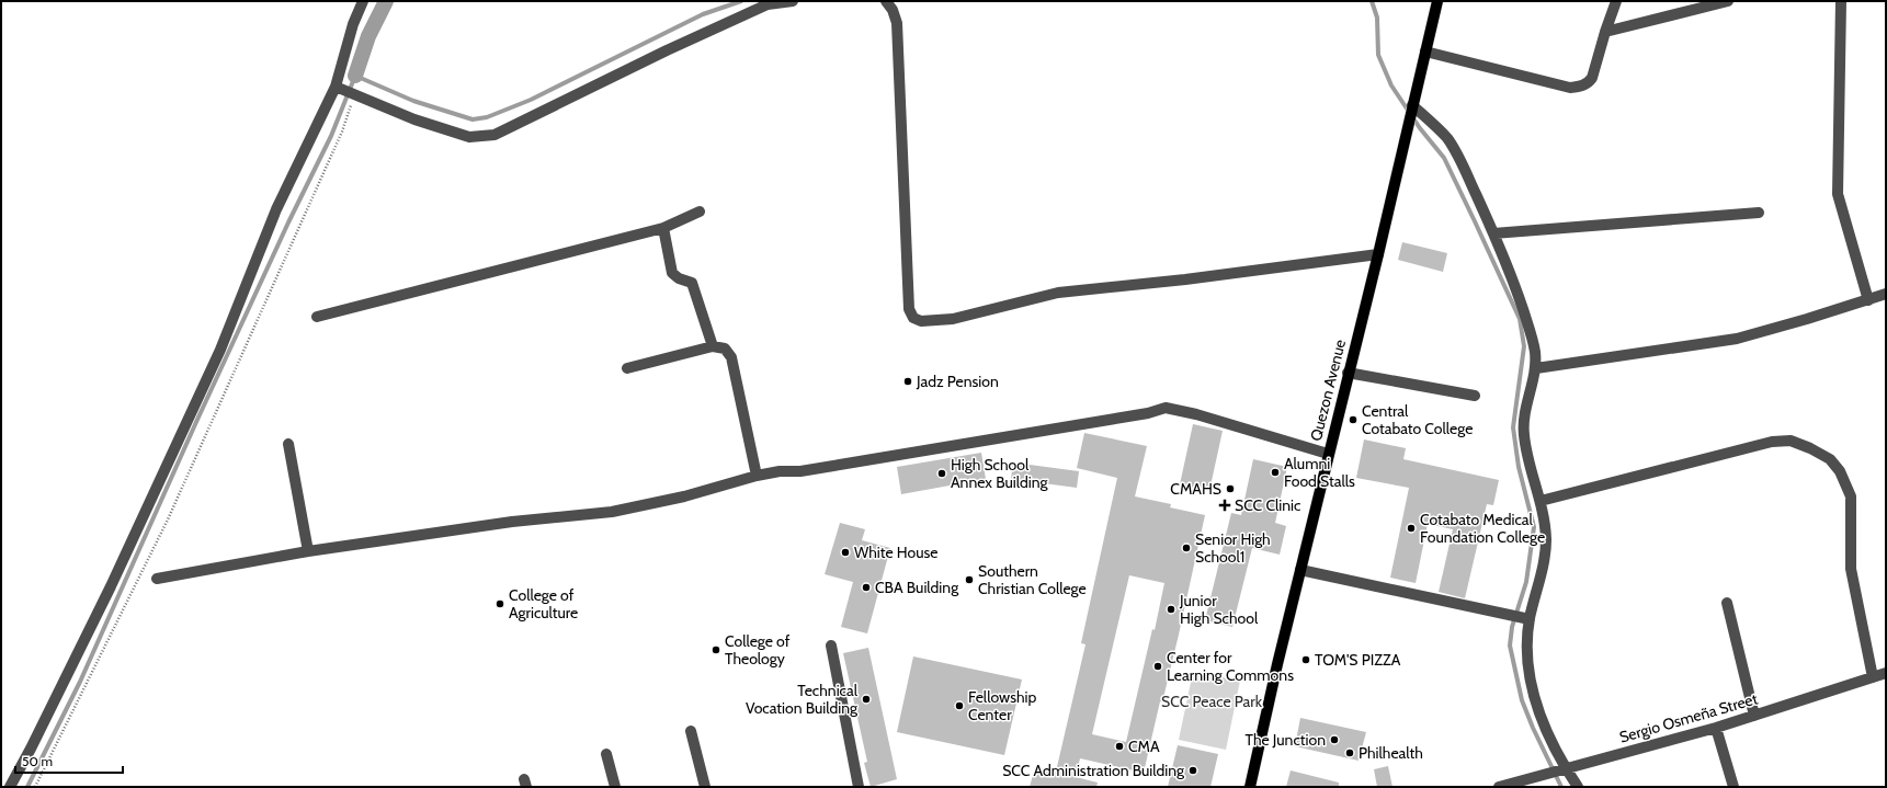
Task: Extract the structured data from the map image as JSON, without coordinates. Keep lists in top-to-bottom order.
{
  "streets": {
    "main road": ["Quezon Avenue"],
    "street": ["Sergio Osmeña Street"]
  },
  "parks": ["SCC Peace Park"],
  "places": {
    "other": [
      "Jadz Pension",
      "Central Cotabato College",
      "Alumni Food Stalls",
      "High School Annex Building",
      "CMAHS",
      "Cotabato Medical Foundation College",
      "Senior High School1",
      "White House",
      "Southern Christian College",
      "CBA Building",
      "College of Agriculture",
      "Junior High School",
      "College of Theology",
      "TOM'S PIZZA",
      "Center for Learning Commons",
      "Technical Vocation Building",
      "Fellowship Center",
      "The Junction",
      "CMA",
      "Philhealth",
      "SCC Administration Building"
    ],
    "health": ["SCC Clinic"]
  },
  "scale_bar": "50 m"
}
